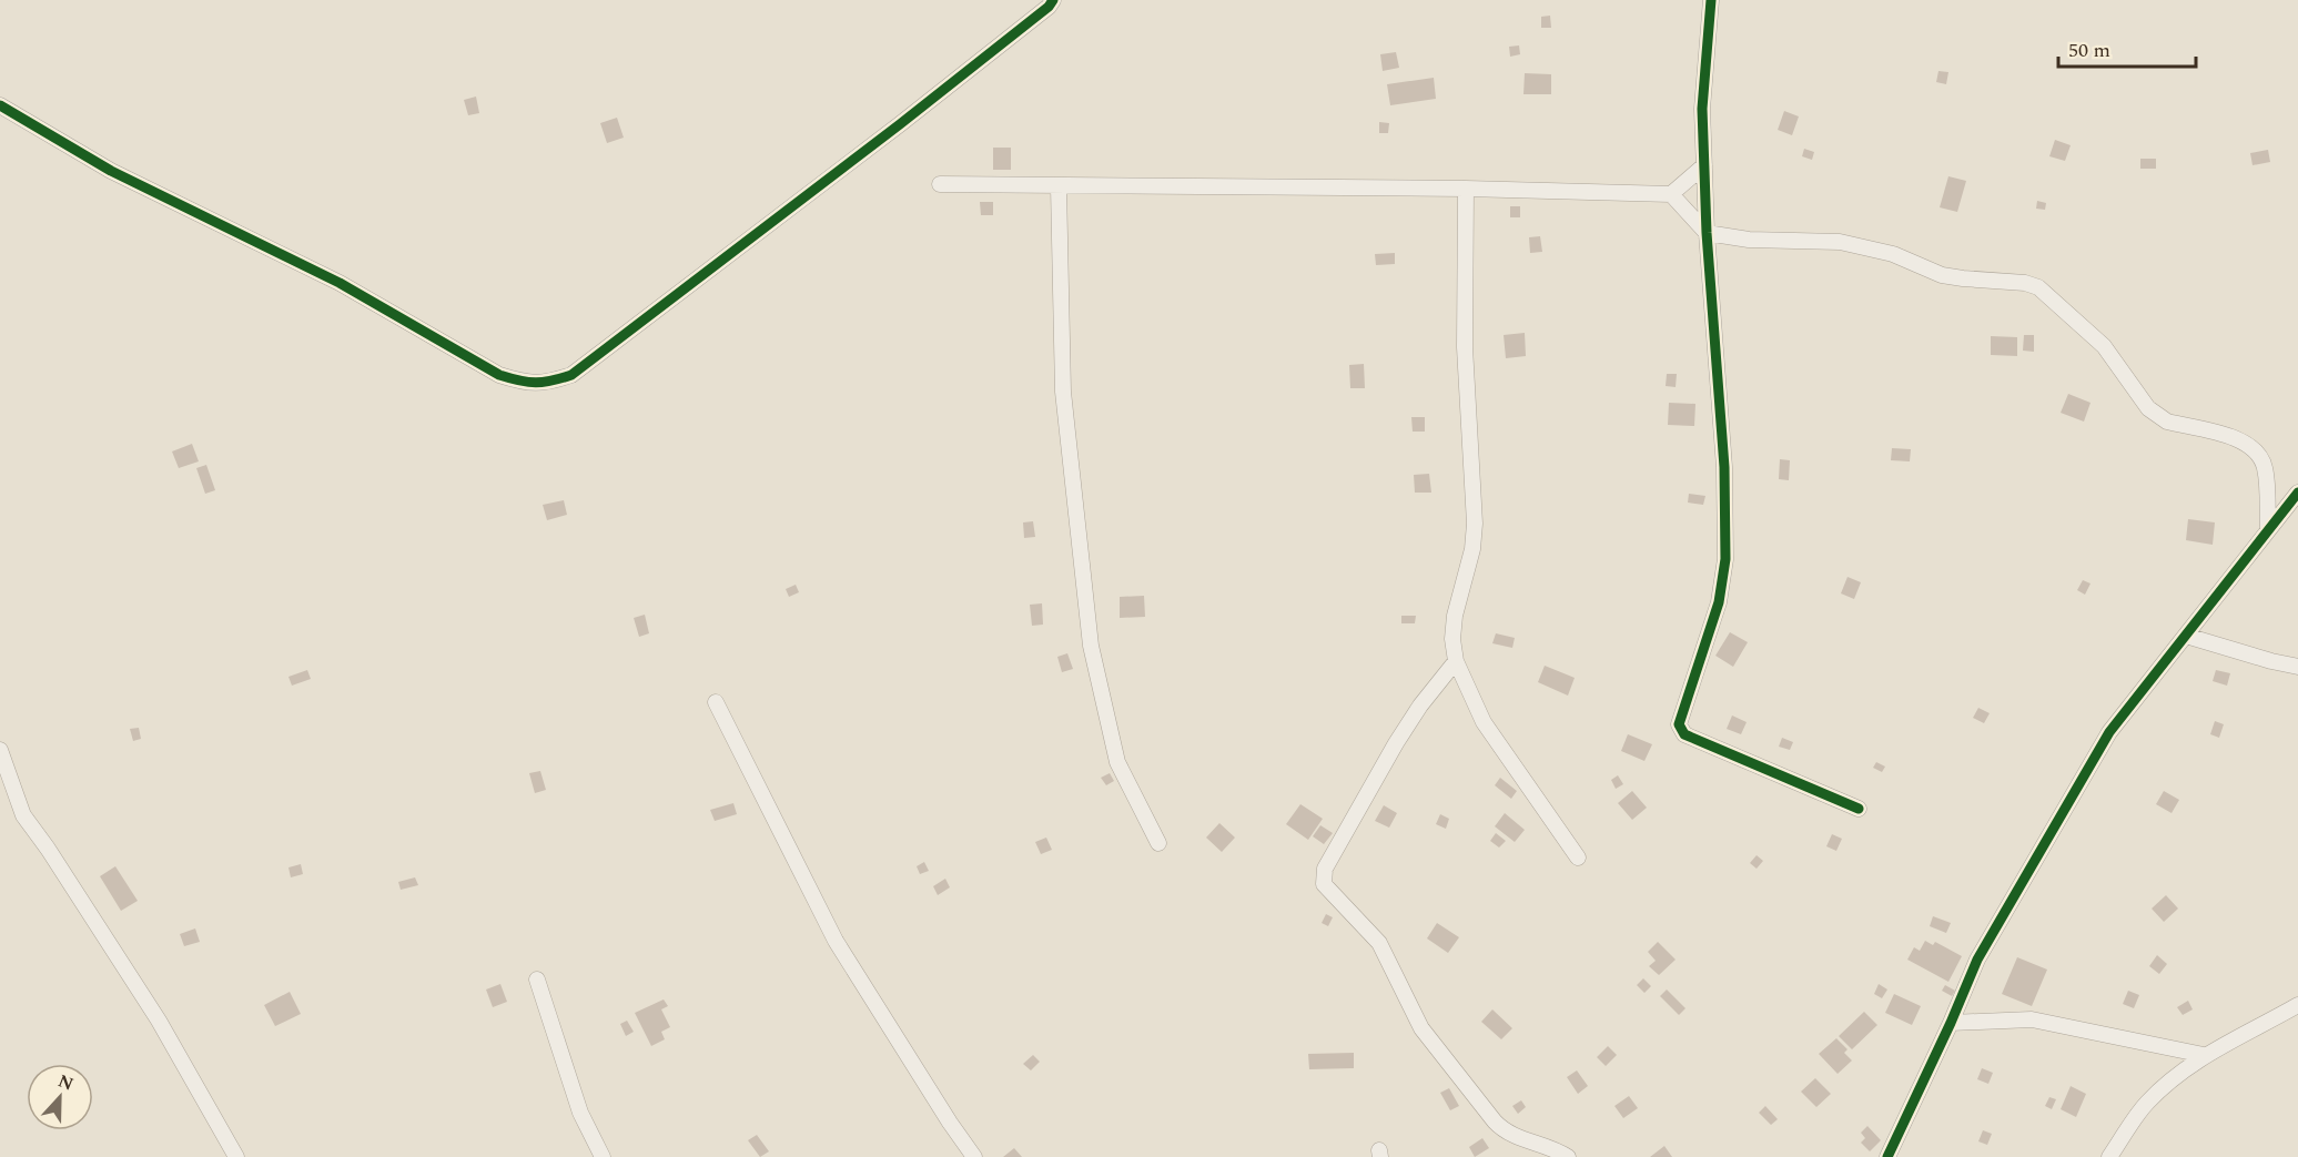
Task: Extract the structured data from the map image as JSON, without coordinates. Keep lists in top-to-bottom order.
{
  "scale_bar": "50 m",
  "north": "top"
}
